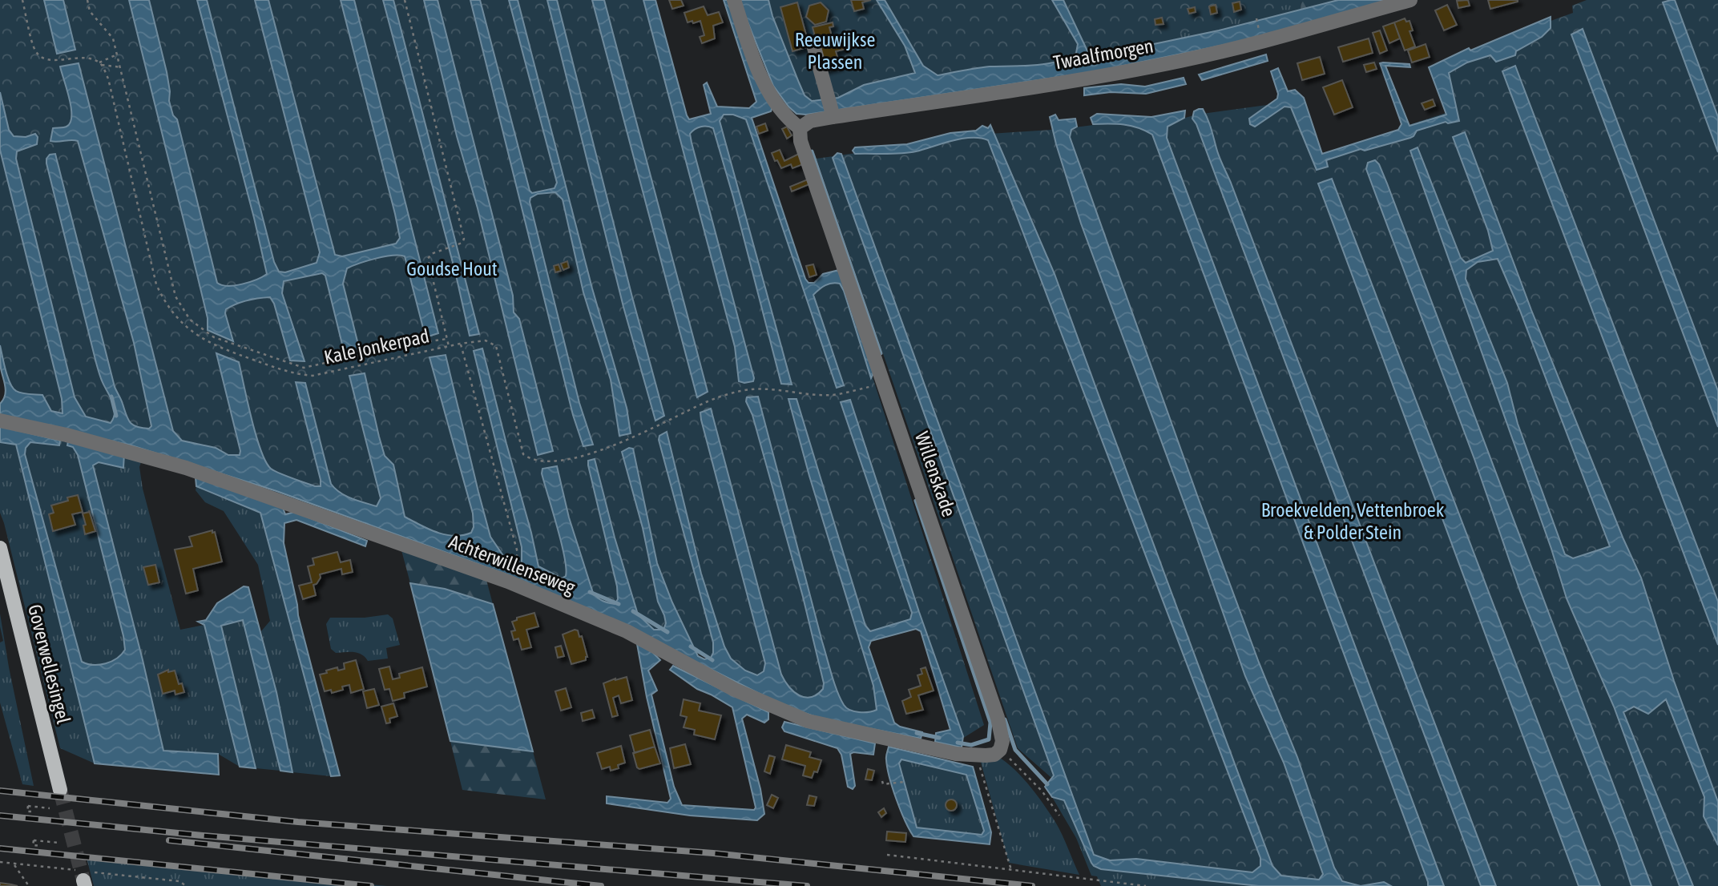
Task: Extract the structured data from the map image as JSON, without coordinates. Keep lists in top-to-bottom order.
{
  "streets": {
    "main road": ["Goverwellesingel"],
    "street": ["Twaalfmorgen", "Willenskade", "Achterwillenseweg"],
    "path": ["Kale jonkerpad"]
  },
  "crossings": [
    ["Twaalfmorgen", "Willenskade"],
    ["Kale jonkerpad", "Willenskade"],
    ["Willenskade", "Achterwillenseweg"]
  ],
  "parks": ["Reeuwijkse Plassen", "Goudse Hout", "Broekvelden, Vettenbroek & Polder Stein"]
}
